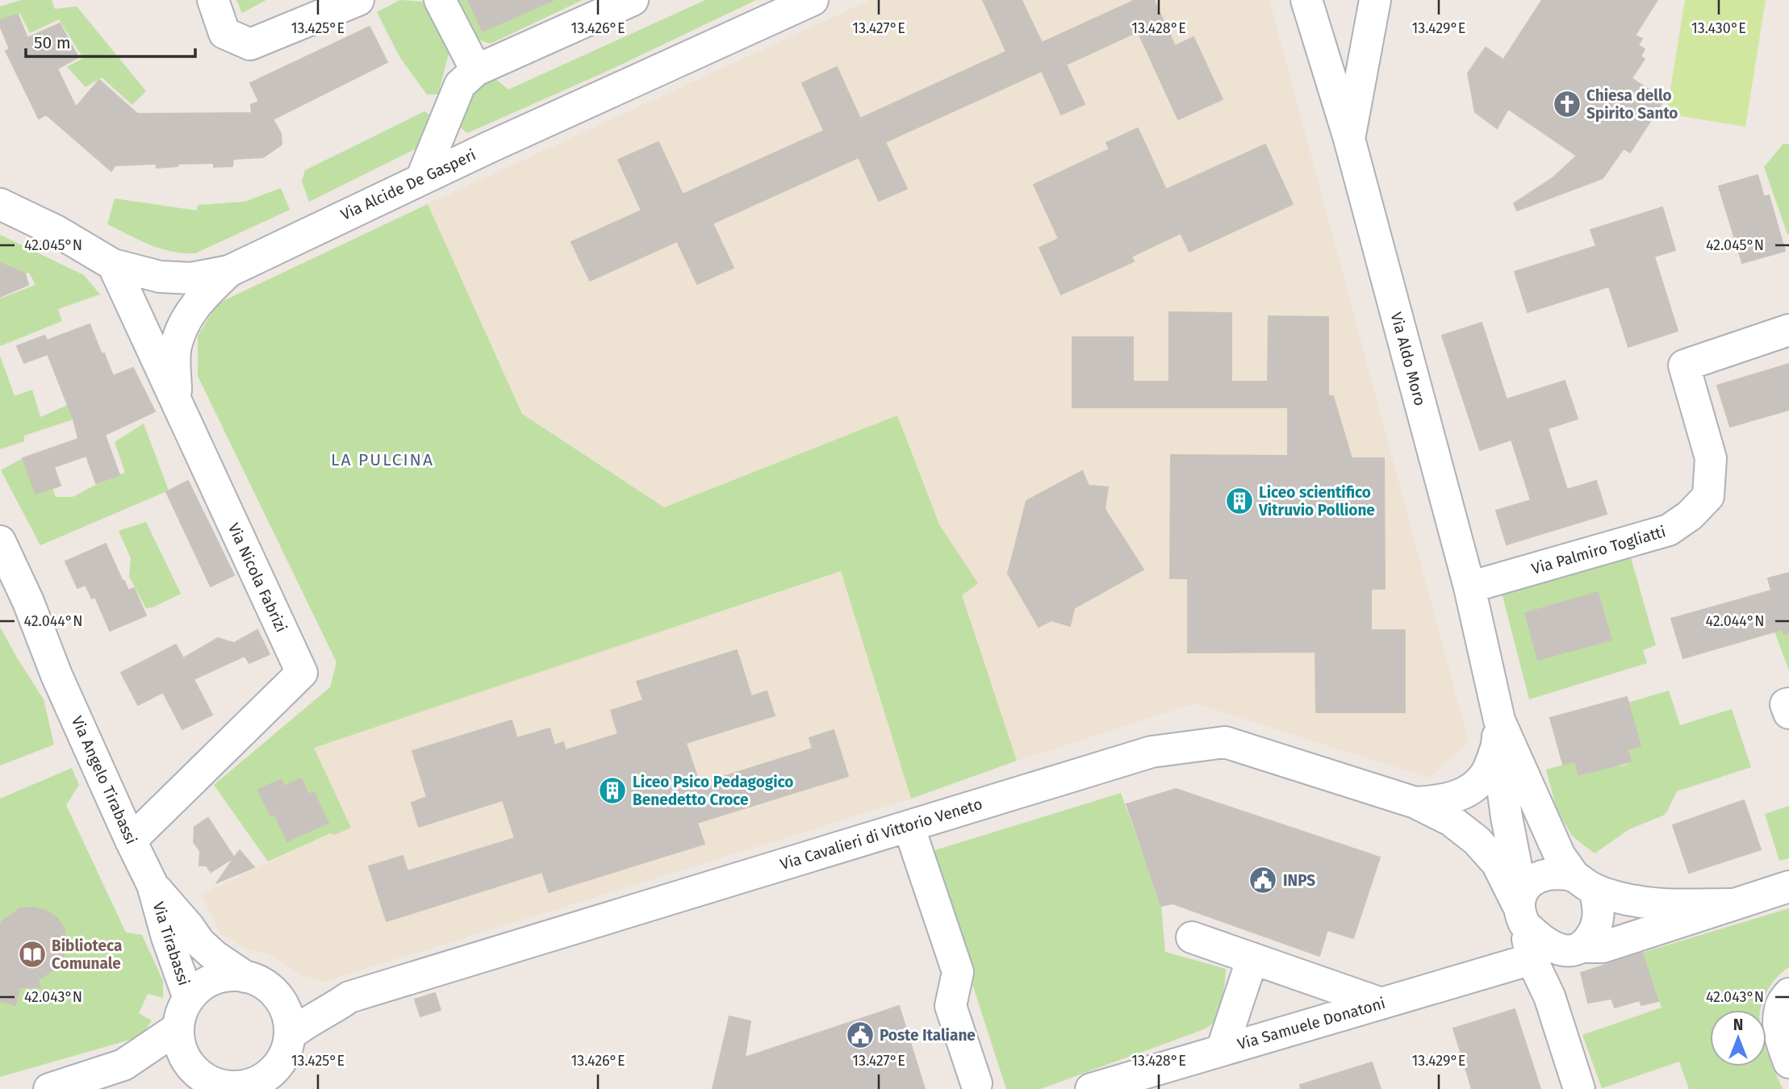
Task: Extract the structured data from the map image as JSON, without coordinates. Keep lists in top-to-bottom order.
{
  "streets": {
    "street": [
      "Via Alcide De Gasperi",
      "Via Aldo Moro",
      "Via Palmiro Togliatti",
      "Via Nicola Fabrizi",
      "Via Angelo Tirabassi",
      "Via Cavalieri di Vittorio Veneto",
      "Via Tirabassi",
      "Via Samuele Donatoni"
    ]
  },
  "crossings": [
    ["Via Alcide De Gasperi", "Via Nicola Fabrizi"],
    ["Via Aldo Moro", "Via Palmiro Togliatti"],
    ["Via Nicola Fabrizi", "Via Angelo Tirabassi"],
    ["Via Angelo Tirabassi", "Via Tirabassi"],
    ["Via Cavalieri di Vittorio Veneto", "Via Tirabassi"]
  ],
  "districts": ["LA PULCINA"],
  "places": {
    "church": ["Chiesa dello Spirito Santo"],
    "building": ["Liceo scientifico Vitruvio Pollione", "Liceo Psico Pedagogico Benedetto Croce"],
    "public building": ["INPS", "Poste Italiane"],
    "library": ["Biblioteca Comunale"]
  },
  "scale_bar": "50 m",
  "north": "top",
  "coordinates": [
    "13.425°E",
    "13.426°E",
    "13.427°E",
    "13.428°E",
    "13.429°E",
    "13.430°E",
    "42.045°N",
    "42.044°N",
    "42.043°N"
  ]
}
